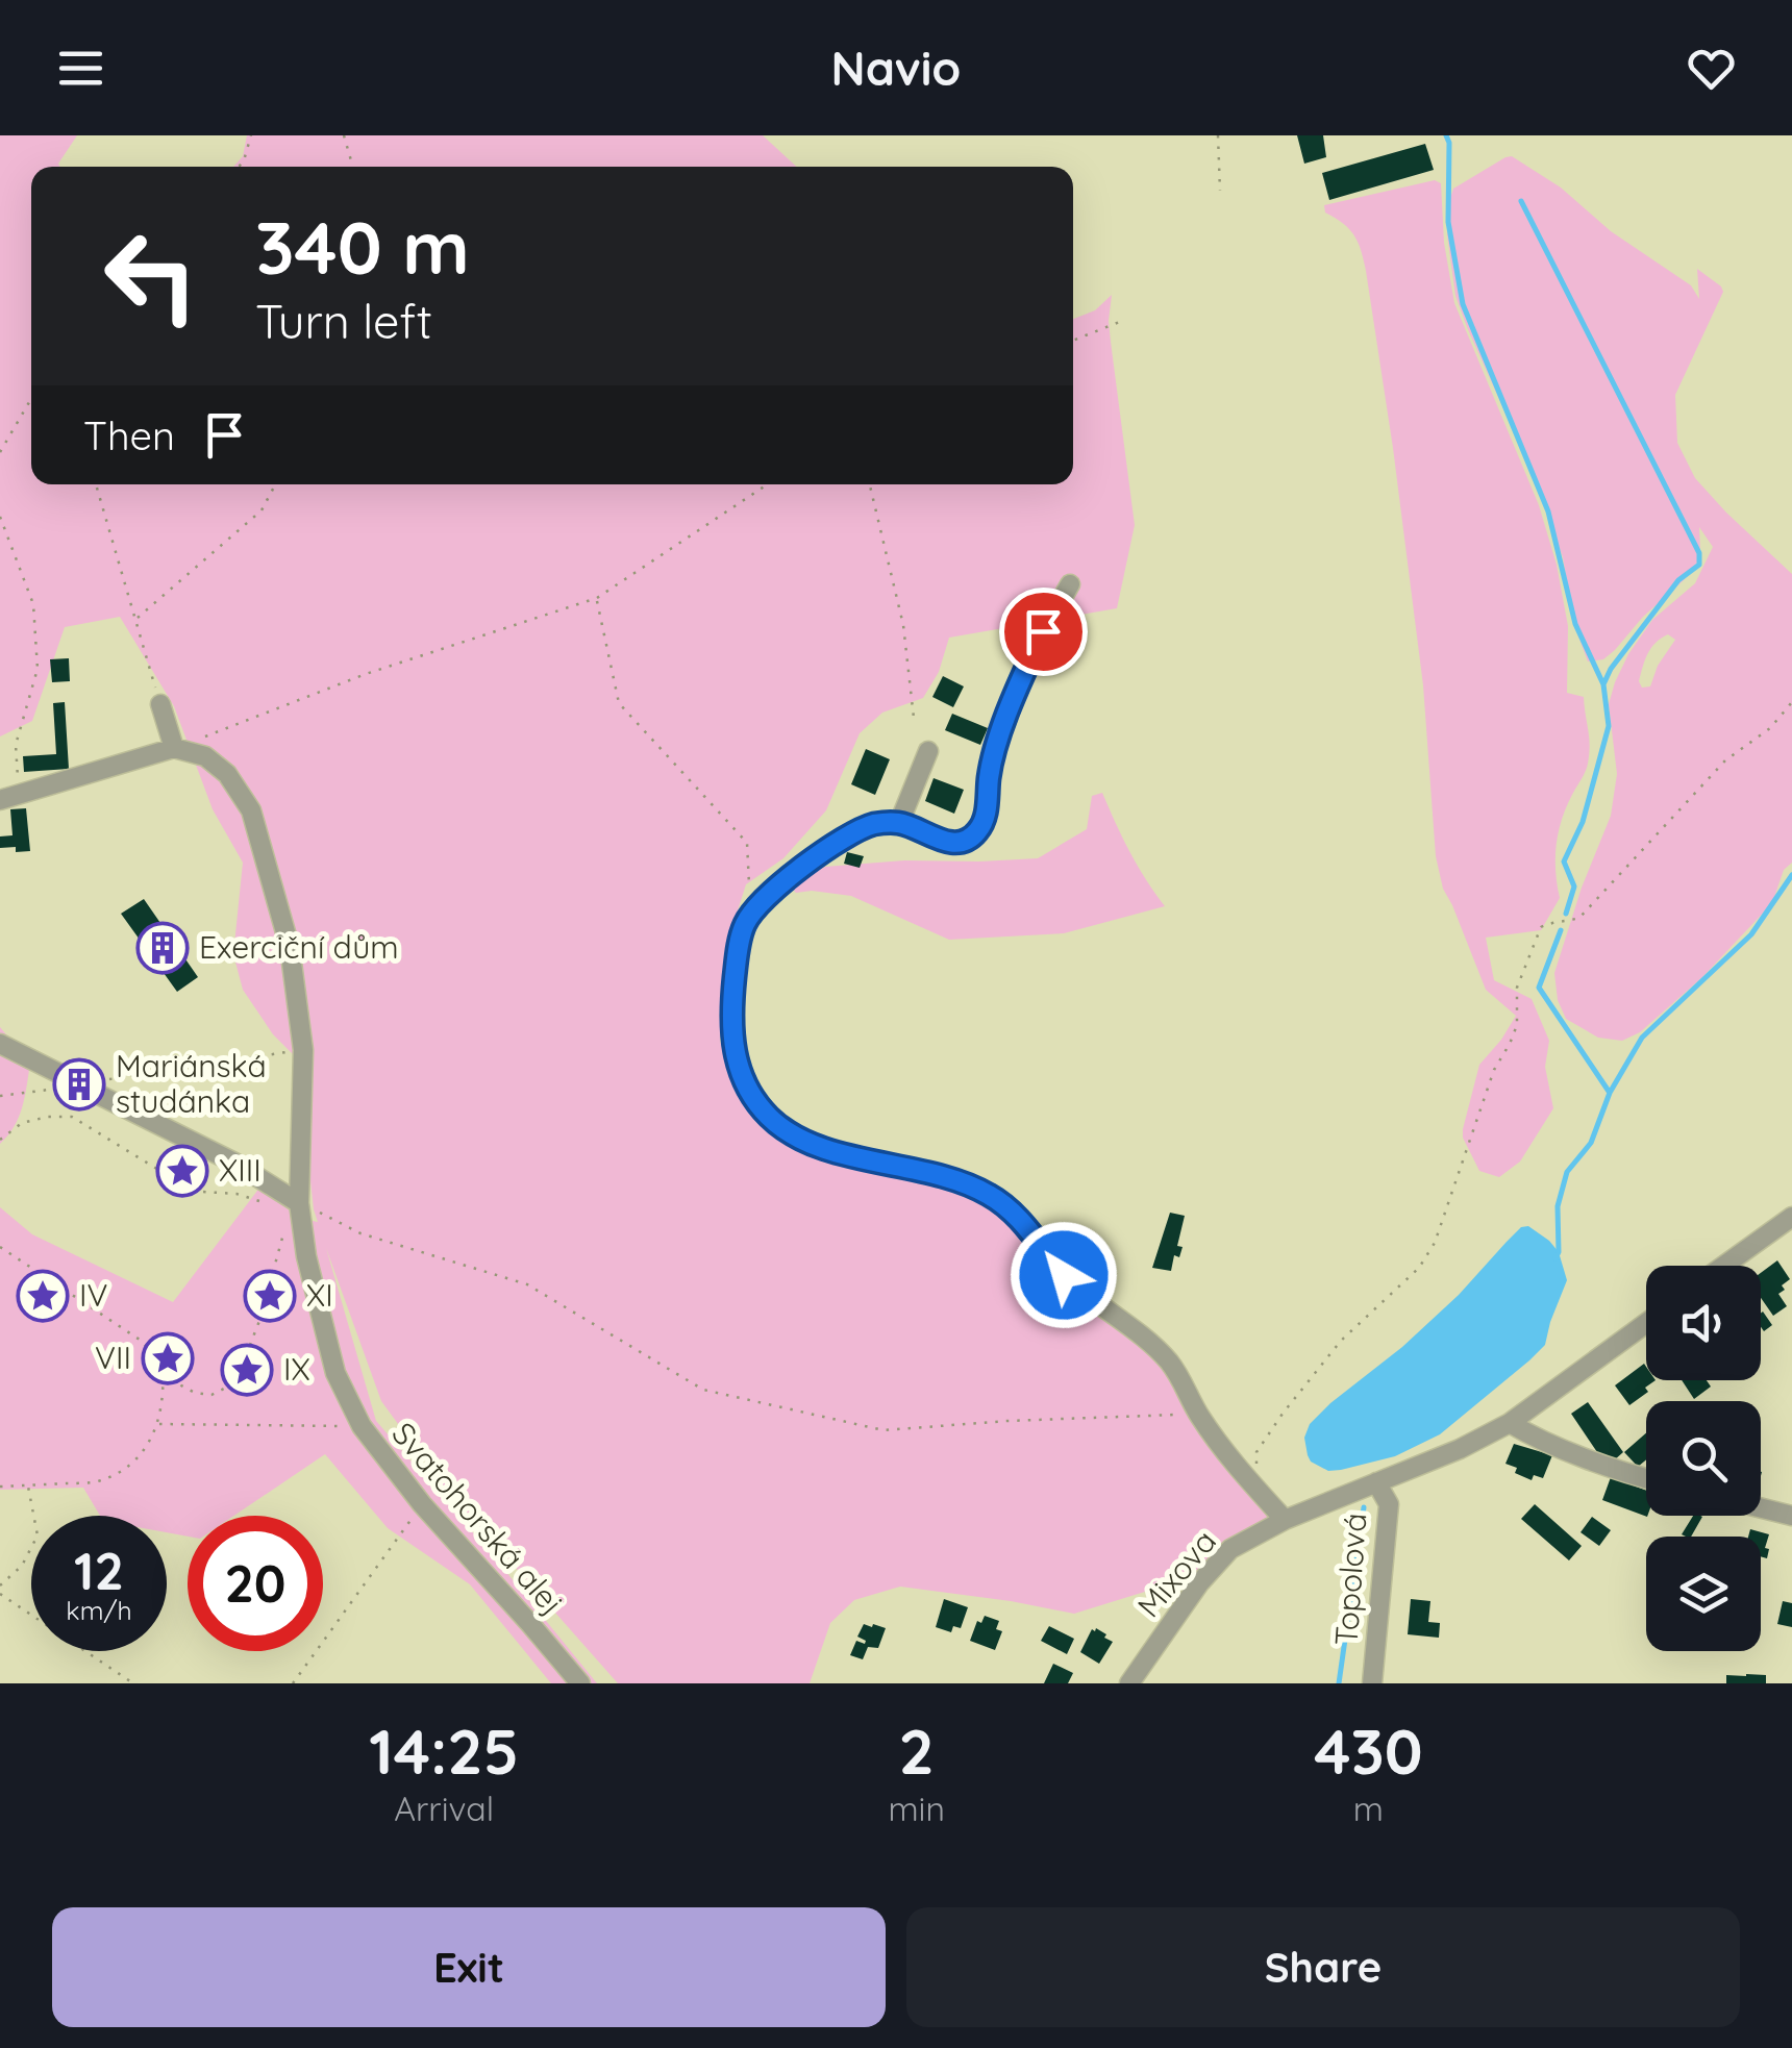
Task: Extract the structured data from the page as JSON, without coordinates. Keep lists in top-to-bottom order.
{
  "streets": {
    "street": ["Svatohorská alej", "Mixova", "Topolová"]
  },
  "crossings": [
    ["Mixova", "Topolová"]
  ],
  "places": {
    "building": ["Exerciční dům", "Mariánská studánka"],
    "place": [
      "XIII",
      "IV",
      "XI",
      "VII",
      "IX"
    ]
  },
  "page": {
    "header": "Navio",
    "turn": ["340 m", "Turn left"],
    "then": "Then",
    "speed": "12 km/h",
    "limit": "20",
    "eta": [
      "14:25",
      "Arrival",
      "2",
      "min",
      "430",
      "m"
    ],
    "buttons": ["Exit", "Share"]
  }
}
